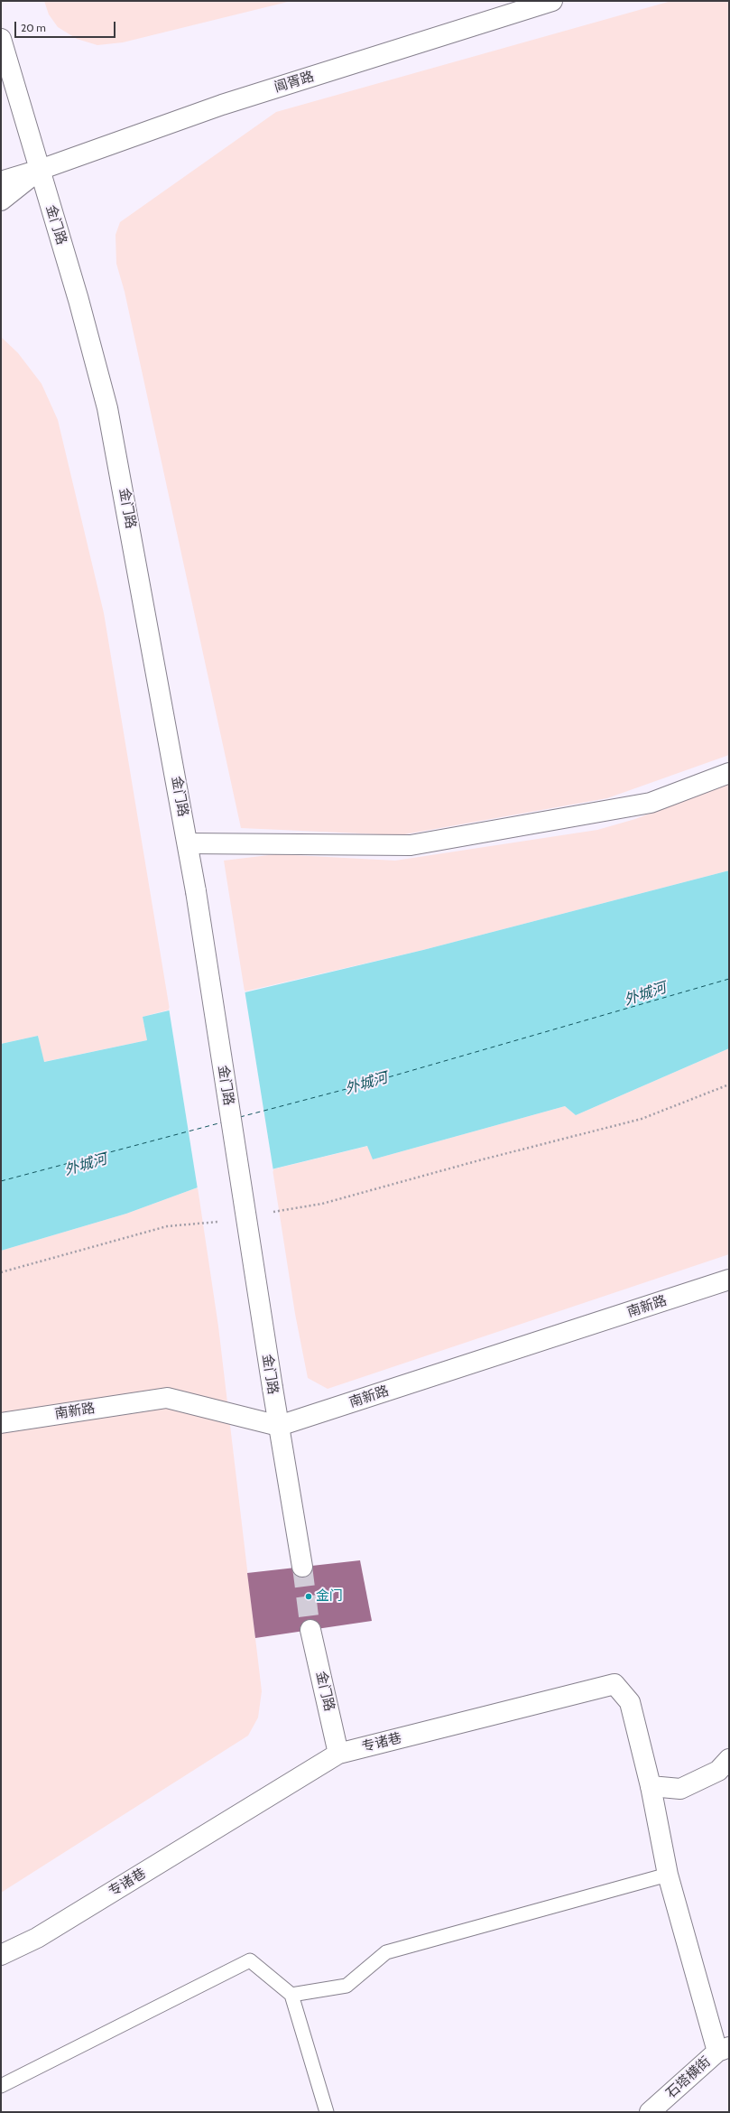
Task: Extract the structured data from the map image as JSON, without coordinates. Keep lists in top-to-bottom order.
{
  "streets": {
    "street": [
      "阊胥路",
      "金门路",
      "南新路",
      "专诸巷",
      "石塔横街"
    ]
  },
  "crossings": [
    ["阊胥路", "金门路"],
    ["金门路", "南新路"],
    ["金门路", "专诸巷"]
  ],
  "water": ["外城河"],
  "places": ["金门"],
  "scale_bar": "20 m"
}
